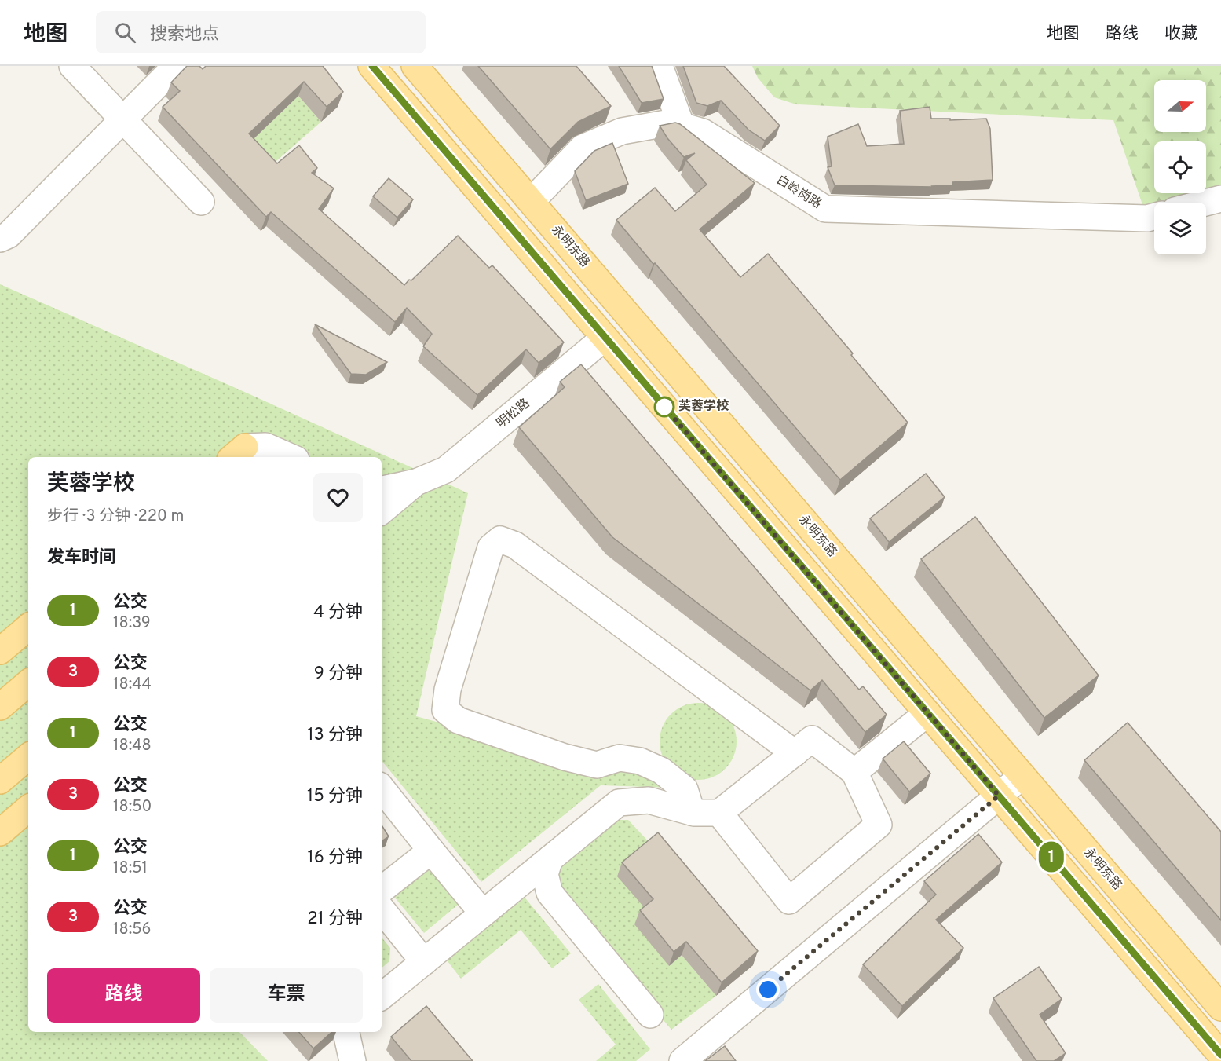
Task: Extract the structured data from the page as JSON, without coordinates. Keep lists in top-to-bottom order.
{
  "streets": {
    "main road": ["永明东路"],
    "street": ["白岭岗路", "明松路"]
  },
  "crossings": [
    ["白岭岗路", "永明东路"]
  ],
  "places": ["芙蓉学校"],
  "lines": ["bus line 1"],
  "north": "right",
  "page": {
    "header": "地图",
    "search": "搜索地点",
    "nav": ["地图", "路线", "收藏"],
    "on_map": "1",
    "heading": [
      ["芙蓉学校", "步行 · 3 分钟 · 220 m"],
      "发车时间"
    ],
    "list": [
      {
        "mark": "1",
        "name": "公交",
        "note": "18:39",
        "value": "4 分钟"
      },
      {
        "mark": "3",
        "name": "公交",
        "note": "18:44",
        "value": "9 分钟"
      },
      {
        "mark": "1",
        "name": "公交",
        "note": "18:48",
        "value": "13 分钟"
      },
      {
        "mark": "3",
        "name": "公交",
        "note": "18:50",
        "value": "15 分钟"
      },
      {
        "mark": "1",
        "name": "公交",
        "note": "18:51",
        "value": "16 分钟"
      },
      {
        "mark": "3",
        "name": "公交",
        "note": "18:56",
        "value": "21 分钟"
      }
    ],
    "buttons": ["路线", "车票"]
  }
}
